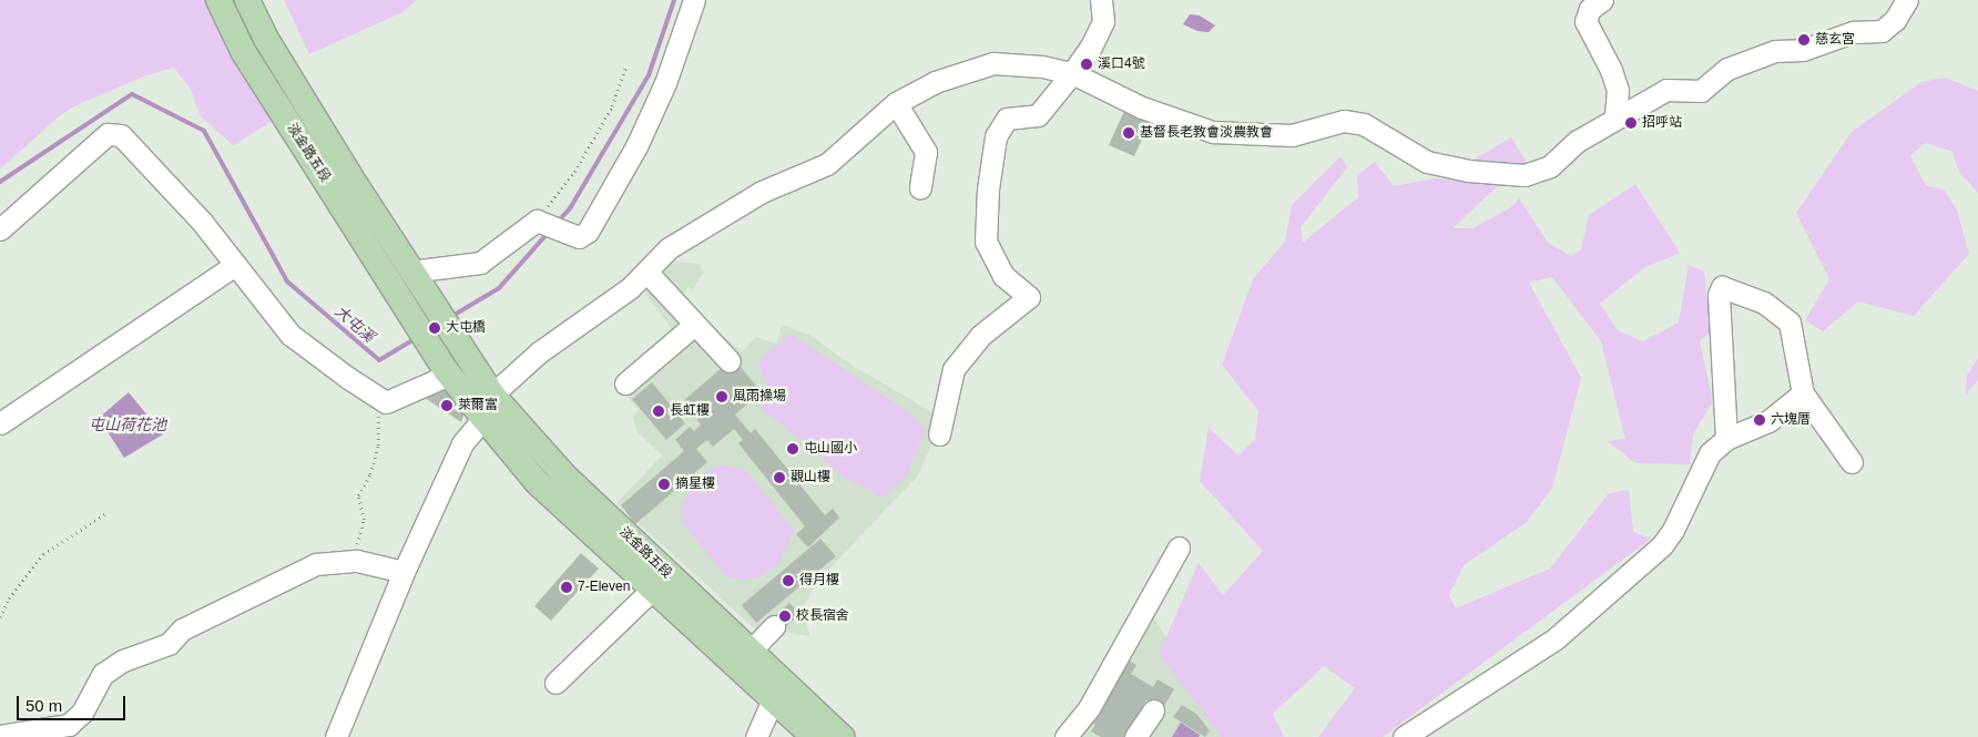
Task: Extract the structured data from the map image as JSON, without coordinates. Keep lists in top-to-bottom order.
{
  "streets": {
    "main road": ["淡金路五段"]
  },
  "water": ["大屯溪", "屯山荷花池"],
  "places": [
    "慈玄宮",
    "溪口4號",
    "招呼站",
    "基督長老教會淡農教會",
    "大屯橋",
    "風雨操場",
    "萊爾富",
    "長虹樓",
    "六塊厝",
    "屯山國小",
    "觀山樓",
    "摘星樓",
    "得月樓",
    "7-Eleven",
    "校長宿舍"
  ],
  "scale_bar": "50 m"
}
